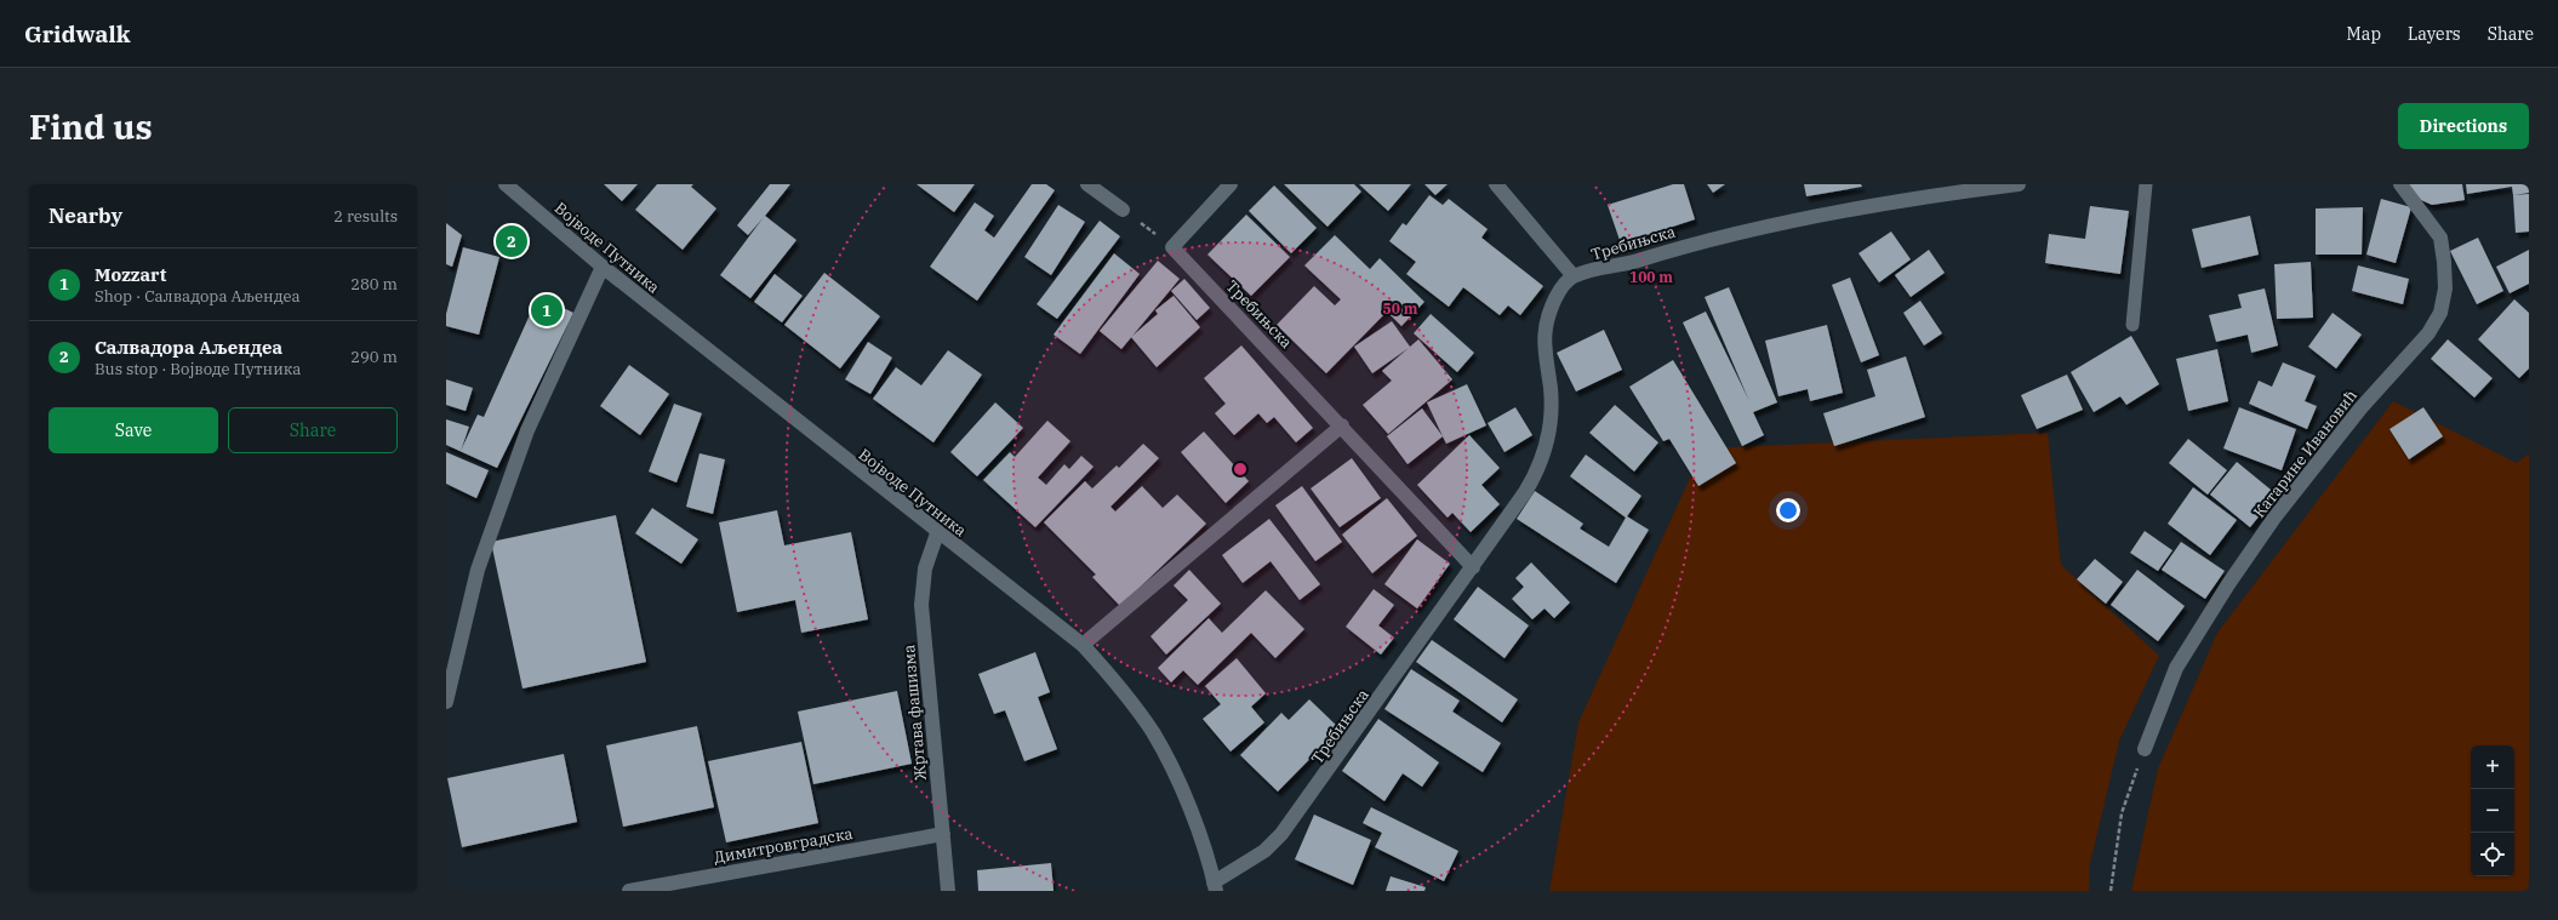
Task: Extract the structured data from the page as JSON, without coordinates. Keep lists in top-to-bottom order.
{
  "streets": {
    "street": [
      "Требињска",
      "Војводе Путника",
      "Катарине Ивановић",
      "Жртава фашизма",
      "Димитровградска"
    ]
  },
  "crossings": [
    ["Требињска", "Војводе Путника"],
    ["Војводе Путника", "Жртава фашизма"],
    ["Жртава фашизма", "Димитровградска"]
  ],
  "page": {
    "header": "Gridwalk",
    "nav": ["Map", "Layers", "Share"],
    "buttons": [
      "Directions",
      ["Save", "Share"]
    ],
    "title": "Find us",
    "heading": ["Nearby", "2 results"],
    "pins": ["2", "1"],
    "list": [
      {
        "mark": "1",
        "name": "Mozzart",
        "note": "Shop · Салвадора Аљендеа",
        "value": "280 m"
      },
      {
        "mark": "2",
        "name": "Салвадора Аљендеа",
        "note": "Bus stop · Војводе Путника",
        "value": "290 m"
      }
    ],
    "map_buttons": ["+", "−"]
  },
  "rings": ["100 m", "50 m"]
}
